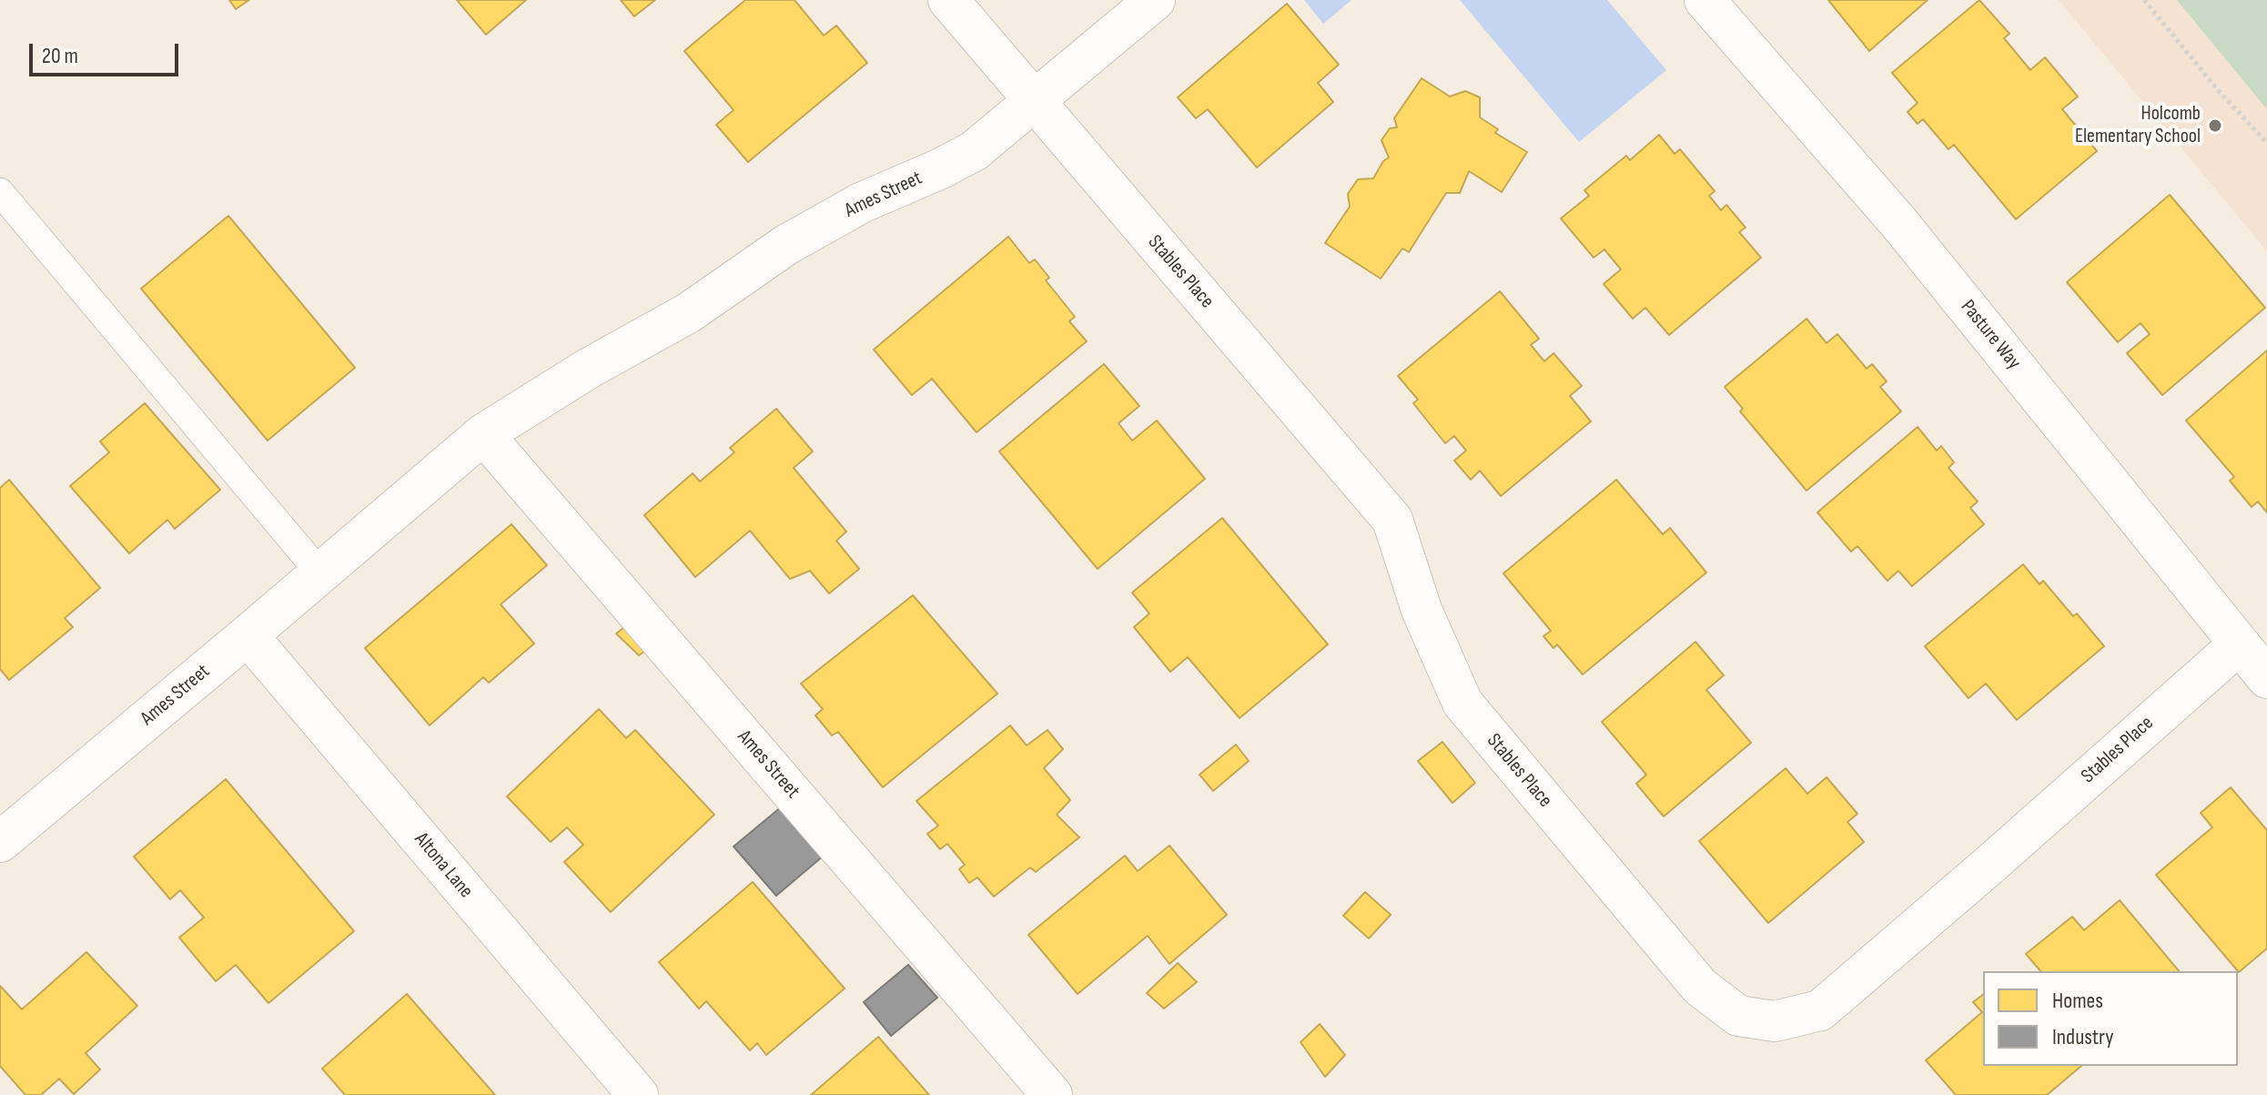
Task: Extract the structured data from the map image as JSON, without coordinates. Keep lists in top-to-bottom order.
{
  "streets": {
    "street": [
      "Ames Street",
      "Stables Place",
      "Pasture Way",
      "Altona Lane"
    ]
  },
  "crossings": [
    ["Ames Street", "Stables Place"],
    ["Ames Street", "Altona Lane"],
    ["Stables Place", "Pasture Way"]
  ],
  "places": ["Holcomb Elementary School"],
  "legend": ["Homes", "Industry"],
  "scale_bar": "20 m"
}
